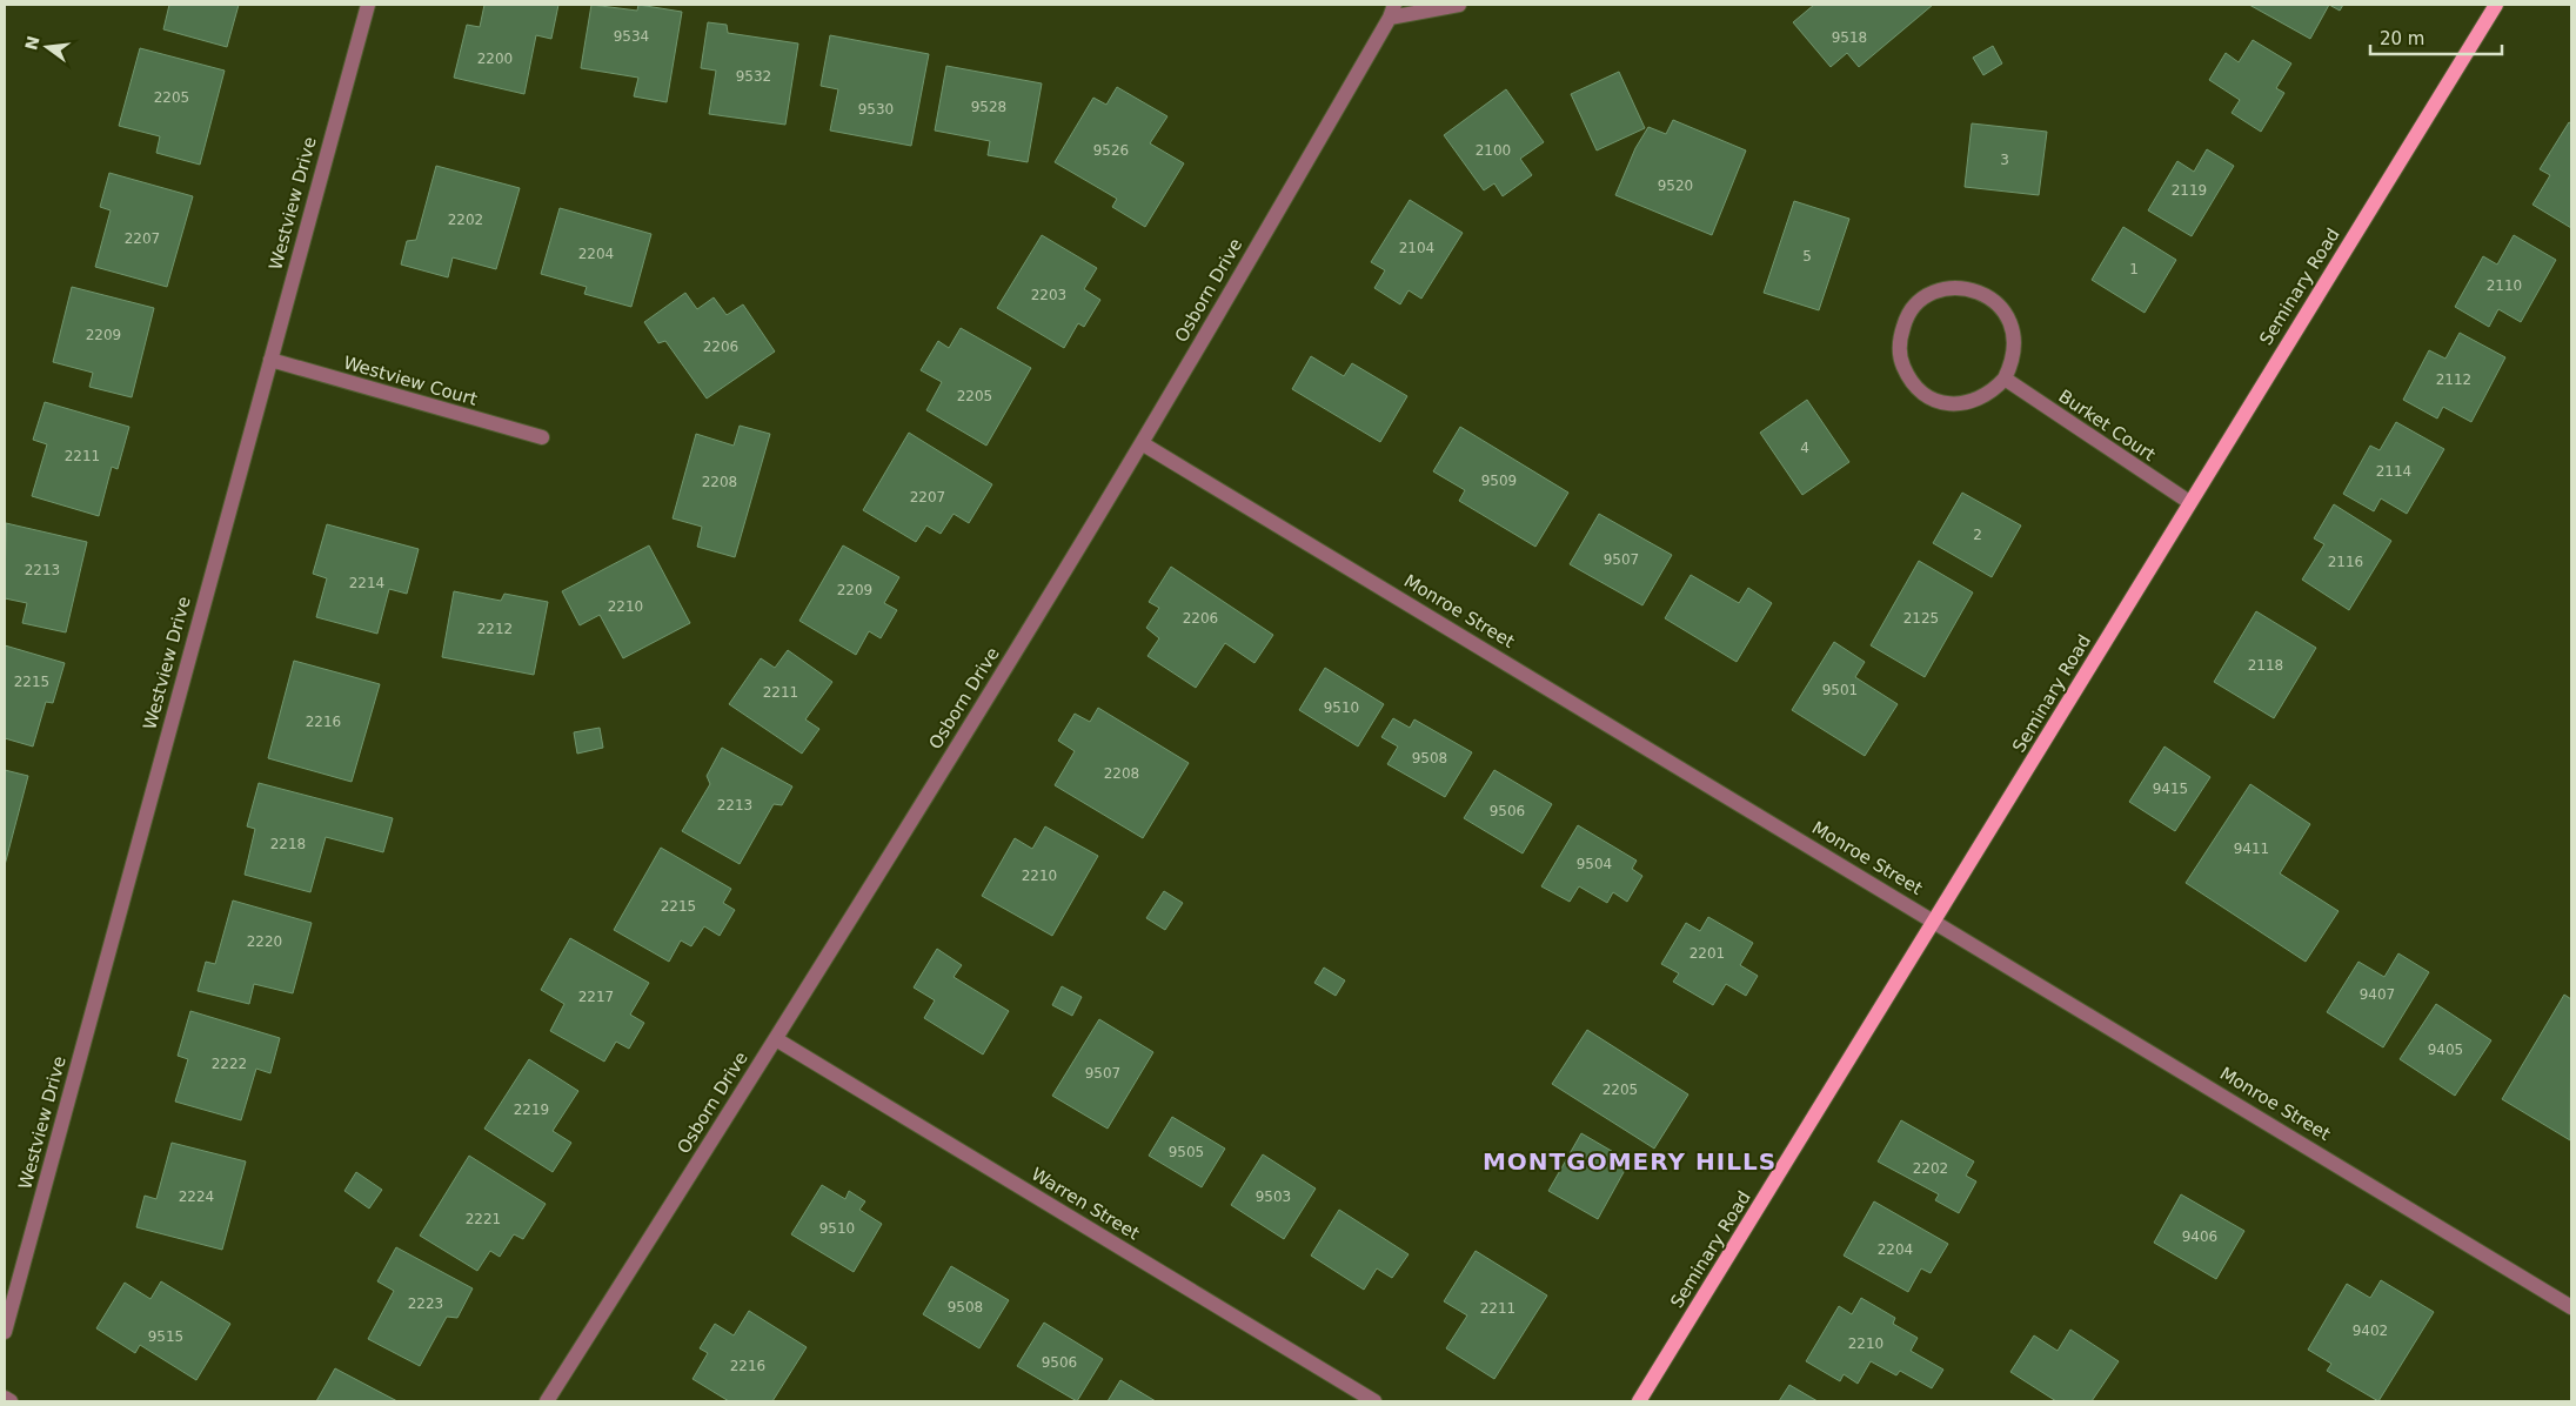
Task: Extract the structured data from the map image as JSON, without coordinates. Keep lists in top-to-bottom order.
{
  "streets": {
    "main road": ["Seminary Road"],
    "street": [
      "Westview Drive",
      "Osborn Drive",
      "Westview Court",
      "Burket Court",
      "Monroe Street",
      "Warren Street"
    ]
  },
  "crossings": [
    ["Westview Drive", "Westview Court"],
    ["Seminary Road", "Burket Court"],
    ["Seminary Road", "Monroe Street"],
    ["Osborn Drive", "Monroe Street"],
    ["Osborn Drive", "Warren Street"]
  ],
  "districts": ["MONTGOMERY HILLS"],
  "house_numbers": [
    "9534",
    "9518",
    "2200",
    "9532",
    "2205",
    "9528",
    "9530",
    "9526",
    "2100",
    "3",
    "9520",
    "2119",
    "2202",
    "2207",
    "2104",
    "2204",
    "5",
    "1",
    "2110",
    "2203",
    "2209",
    "2206",
    "2112",
    "2205",
    "4",
    "2211",
    "2114",
    "9509",
    "2208",
    "2207",
    "2",
    "9507",
    "2116",
    "2213",
    "2214",
    "2209",
    "2210",
    "2206",
    "2125",
    "2212",
    "2118",
    "2215",
    "9501",
    "2211",
    "9510",
    "2216",
    "9508",
    "2208",
    "9415",
    "2213",
    "9506",
    "2218",
    "9411",
    "9504",
    "2210",
    "2215",
    "2220",
    "2201",
    "9407",
    "2217",
    "9405",
    "2222",
    "9507",
    "2205",
    "2219",
    "9505",
    "2202",
    "2224",
    "9503",
    "2221",
    "9510",
    "9406",
    "2204",
    "2223",
    "9508",
    "2211",
    "9402",
    "9515",
    "2210",
    "9506",
    "2216"
  ],
  "scale_bar": "20 m",
  "north": "left"
}
